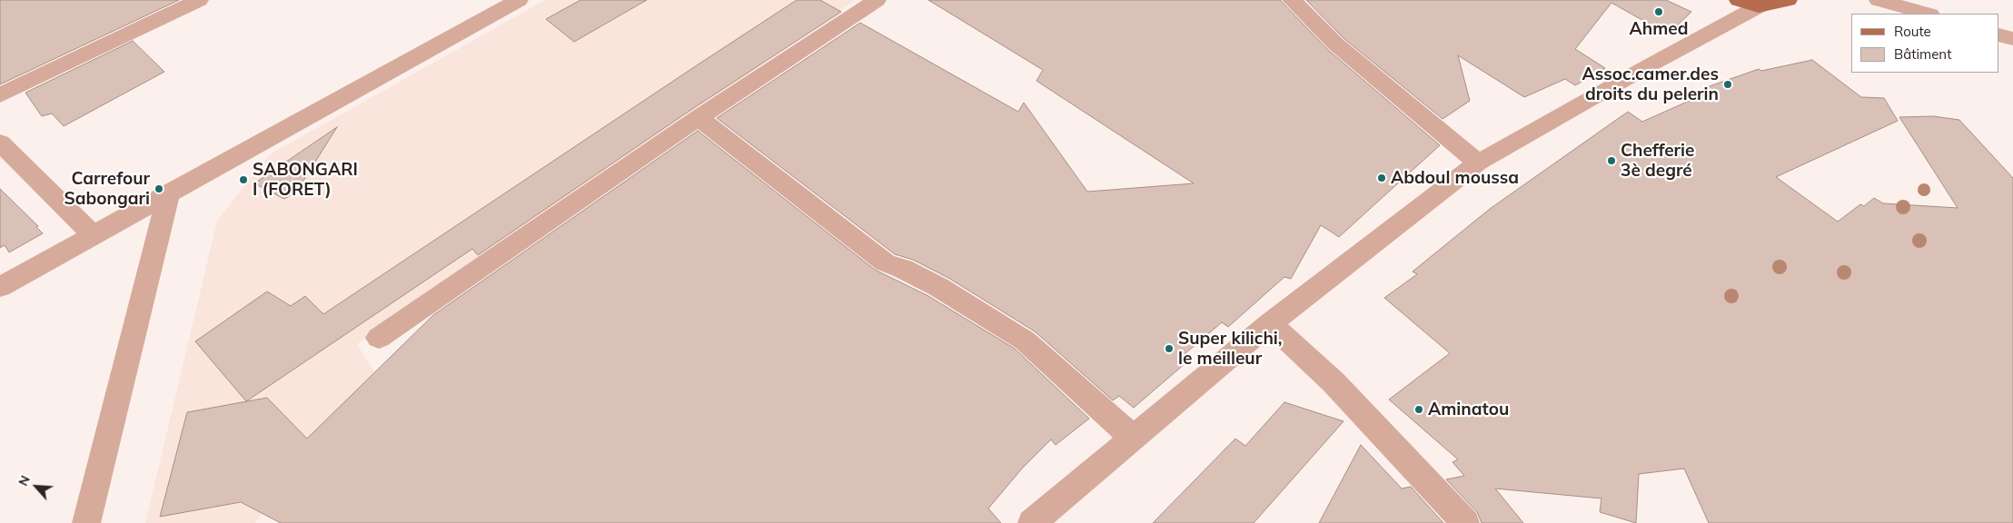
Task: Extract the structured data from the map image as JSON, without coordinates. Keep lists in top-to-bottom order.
{
  "places": [
    "Ahmed",
    "Assoc.camer.des droits du pelerin",
    "Chefferie 3è degré",
    "Abdoul moussa",
    "SABONGARI I (FORET)",
    "Carrefour Sabongari",
    "Super kilichi, le meilleur",
    "Aminatou"
  ],
  "legend": ["Route", "Bâtiment"],
  "north": "top left"
}
